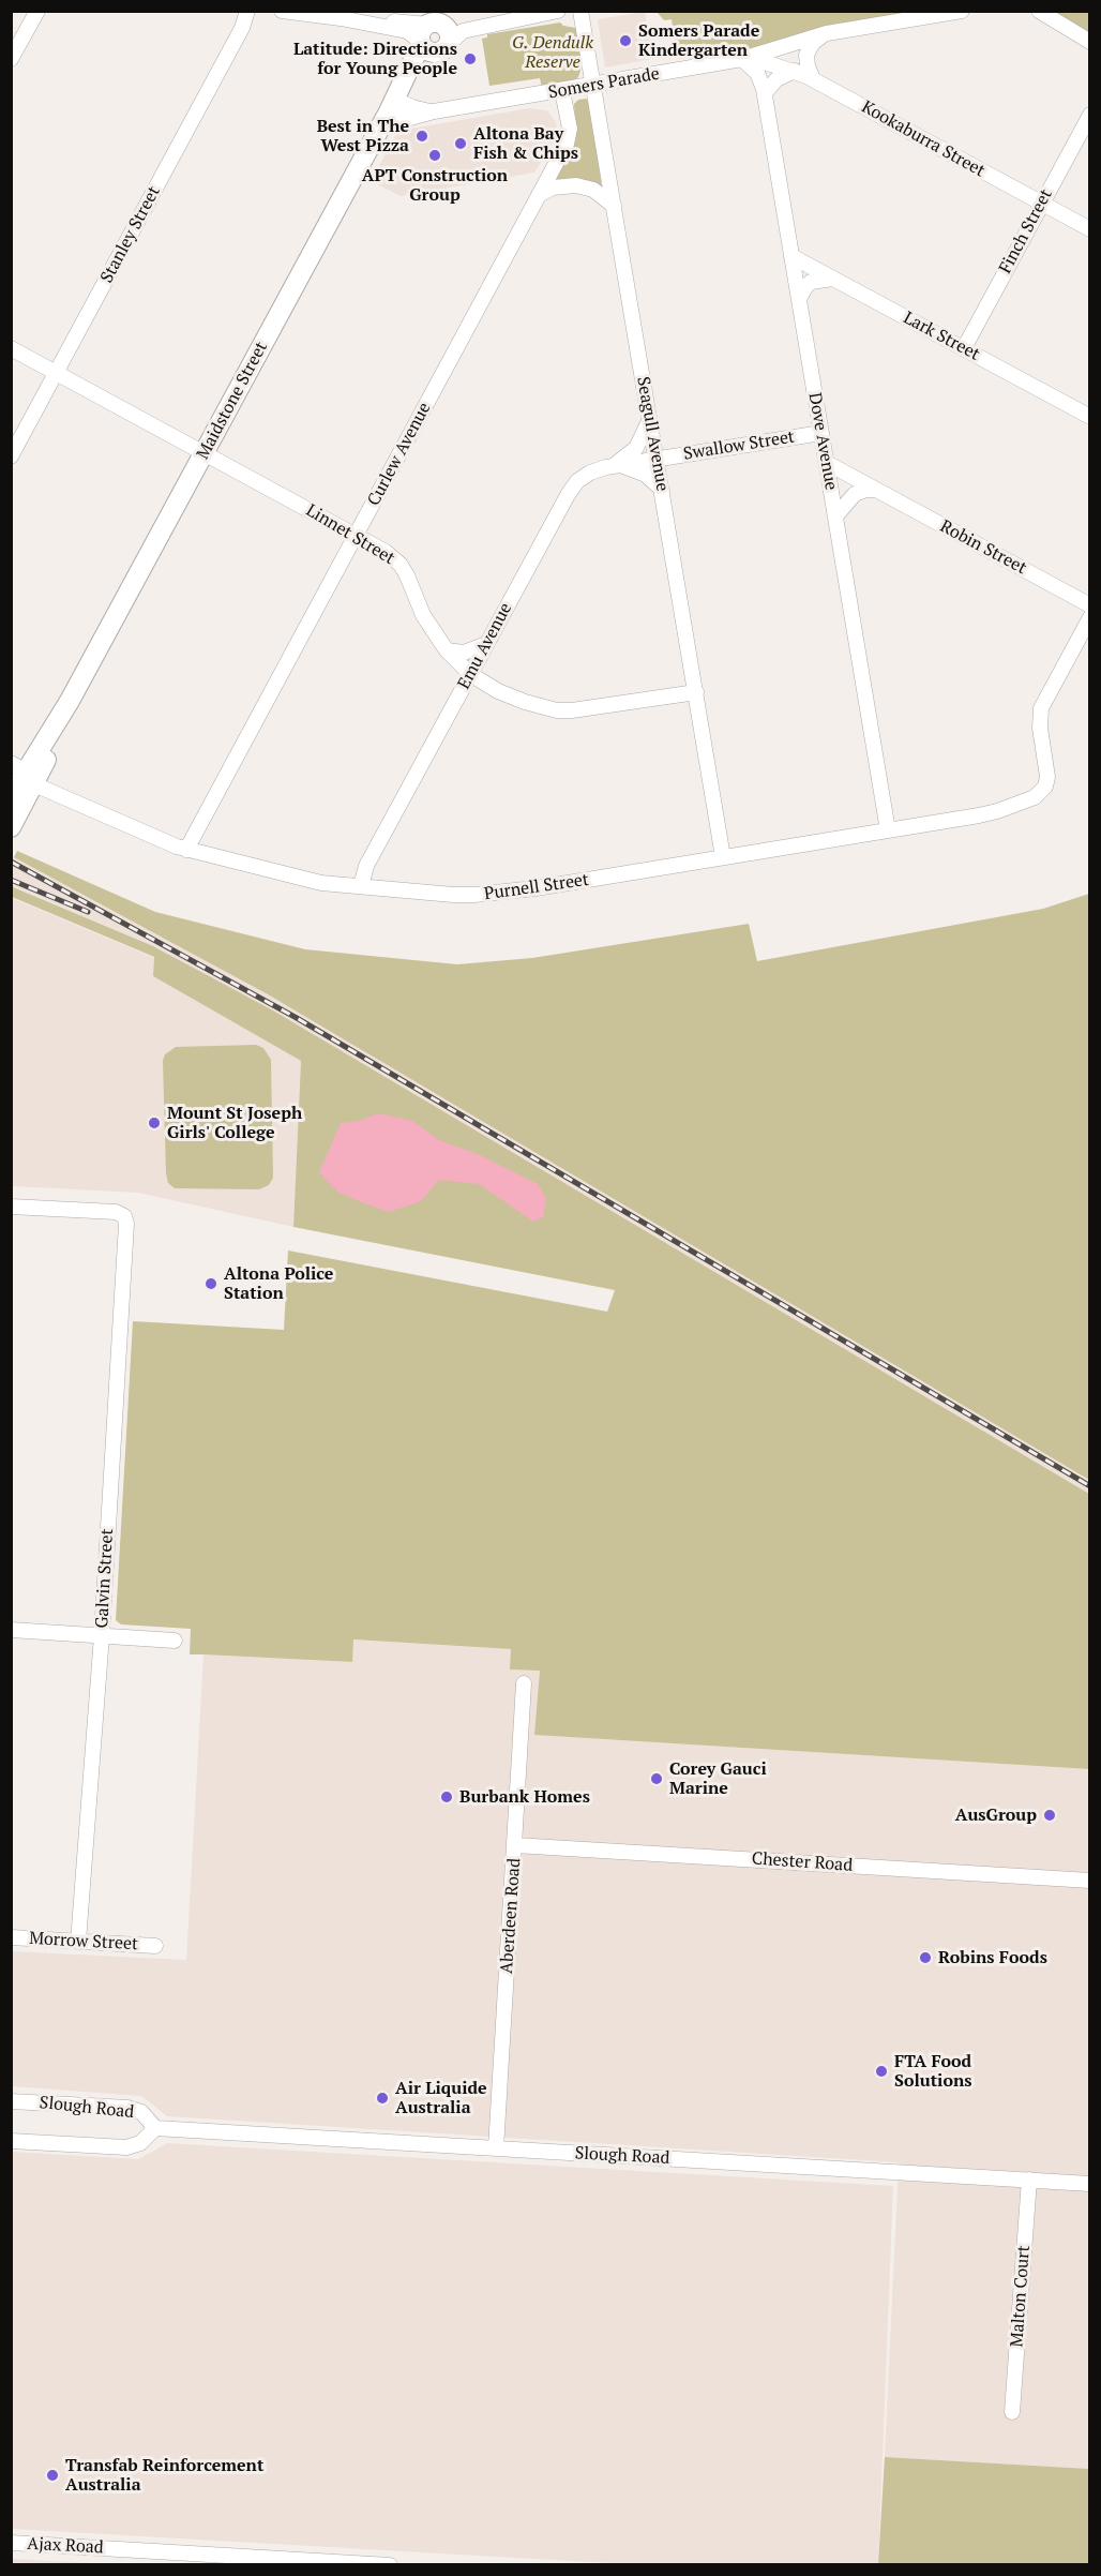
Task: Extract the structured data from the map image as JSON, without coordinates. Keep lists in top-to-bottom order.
{
  "streets": {
    "main road": ["Maidstone Street"],
    "street": [
      "Somers Parade",
      "Kookaburra Street",
      "Finch Street",
      "Stanley Street",
      "Lark Street",
      "Seagull Avenue",
      "Dove Avenue",
      "Swallow Street",
      "Curlew Avenue",
      "Linnet Street",
      "Robin Street",
      "Emu Avenue",
      "Purnell Street",
      "Galvin Street",
      "Chester Road",
      "Aberdeen Road",
      "Morrow Street",
      "Slough Road",
      "Malton Court",
      "Ajax Road"
    ]
  },
  "crossings": [
    ["Somers Parade", "Kookaburra Street"],
    ["Somers Parade", "Maidstone Street"],
    ["Somers Parade", "Seagull Avenue"],
    ["Somers Parade", "Dove Avenue"],
    ["Somers Parade", "Curlew Avenue"],
    ["Kookaburra Street", "Finch Street"],
    ["Kookaburra Street", "Dove Avenue"],
    ["Finch Street", "Lark Street"],
    ["Stanley Street", "Linnet Street"],
    ["Lark Street", "Dove Avenue"],
    ["Maidstone Street", "Linnet Street"],
    ["Maidstone Street", "Purnell Street"],
    ["Seagull Avenue", "Swallow Street"],
    ["Seagull Avenue", "Linnet Street"],
    ["Seagull Avenue", "Emu Avenue"],
    ["Seagull Avenue", "Purnell Street"],
    ["Dove Avenue", "Swallow Street"],
    ["Dove Avenue", "Robin Street"],
    ["Dove Avenue", "Purnell Street"],
    ["Swallow Street", "Emu Avenue"],
    ["Curlew Avenue", "Linnet Street"],
    ["Curlew Avenue", "Purnell Street"],
    ["Linnet Street", "Emu Avenue"],
    ["Emu Avenue", "Purnell Street"],
    ["Galvin Street", "Morrow Street"],
    ["Chester Road", "Aberdeen Road"],
    ["Aberdeen Road", "Slough Road"],
    ["Slough Road", "Malton Court"]
  ],
  "parks": ["G. Dendulk Reserve"],
  "places": [
    "Somers Parade Kindergarten",
    "Latitude: Directions for Young People",
    "Best in The West Pizza",
    "Altona Bay Fish & Chips",
    "APT Construction Group",
    "Mount St Joseph Girls' College",
    "Altona Police Station",
    "Corey Gauci Marine",
    "Burbank Homes",
    "AusGroup",
    "Robins Foods",
    "FTA Food Solutions",
    "Air Liquide Australia",
    "Transfab Reinforcement Australia"
  ]
}
